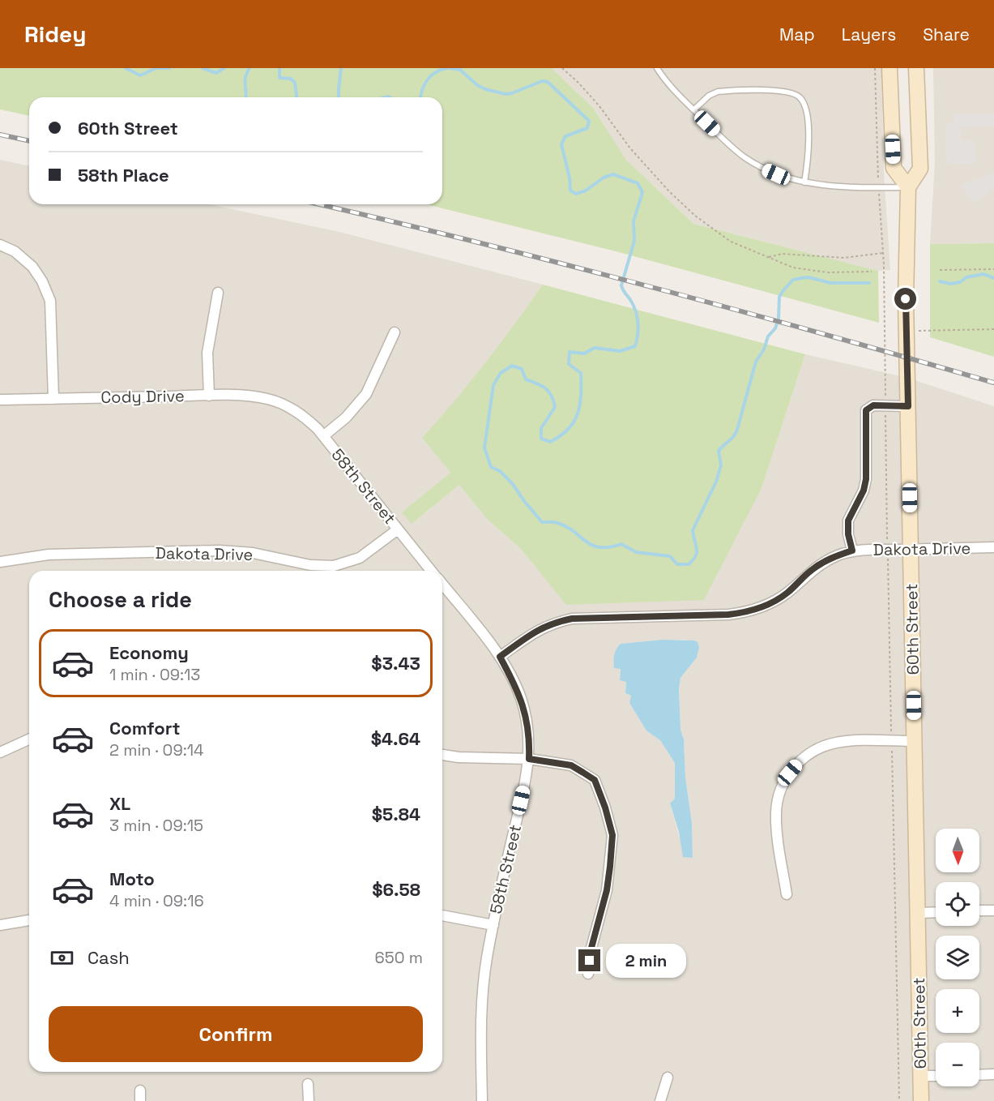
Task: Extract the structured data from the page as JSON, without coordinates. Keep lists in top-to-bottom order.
{
  "streets": {
    "main road": ["60th Street"],
    "street": ["Cody Drive", "58th Street", "Dakota Drive"]
  },
  "crossings": [
    ["Cody Drive", "58th Street"],
    ["58th Street", "Dakota Drive"],
    ["Dakota Drive", "60th Street"]
  ],
  "north": "bottom",
  "page": {
    "header": "Ridey",
    "nav": ["Map", "Layers", "Share"],
    "banner": ["60th Street", "58th Place"],
    "heading": "Choose a ride",
    "list": [
      {
        "name": "Economy",
        "note": "1 min · 09:13",
        "value": "$3.43"
      },
      {
        "name": "Comfort",
        "note": "2 min · 09:14",
        "value": "$4.64"
      },
      {
        "name": "XL",
        "note": "3 min · 09:15",
        "value": "$5.84"
      },
      {
        "name": "Moto",
        "note": "4 min · 09:16",
        "value": "$6.58"
      }
    ],
    "map_buttons": ["+", "−"],
    "pay": ["Cash", "650 m"],
    "bubble": "2 min",
    "buttons": "Confirm"
  }
}
